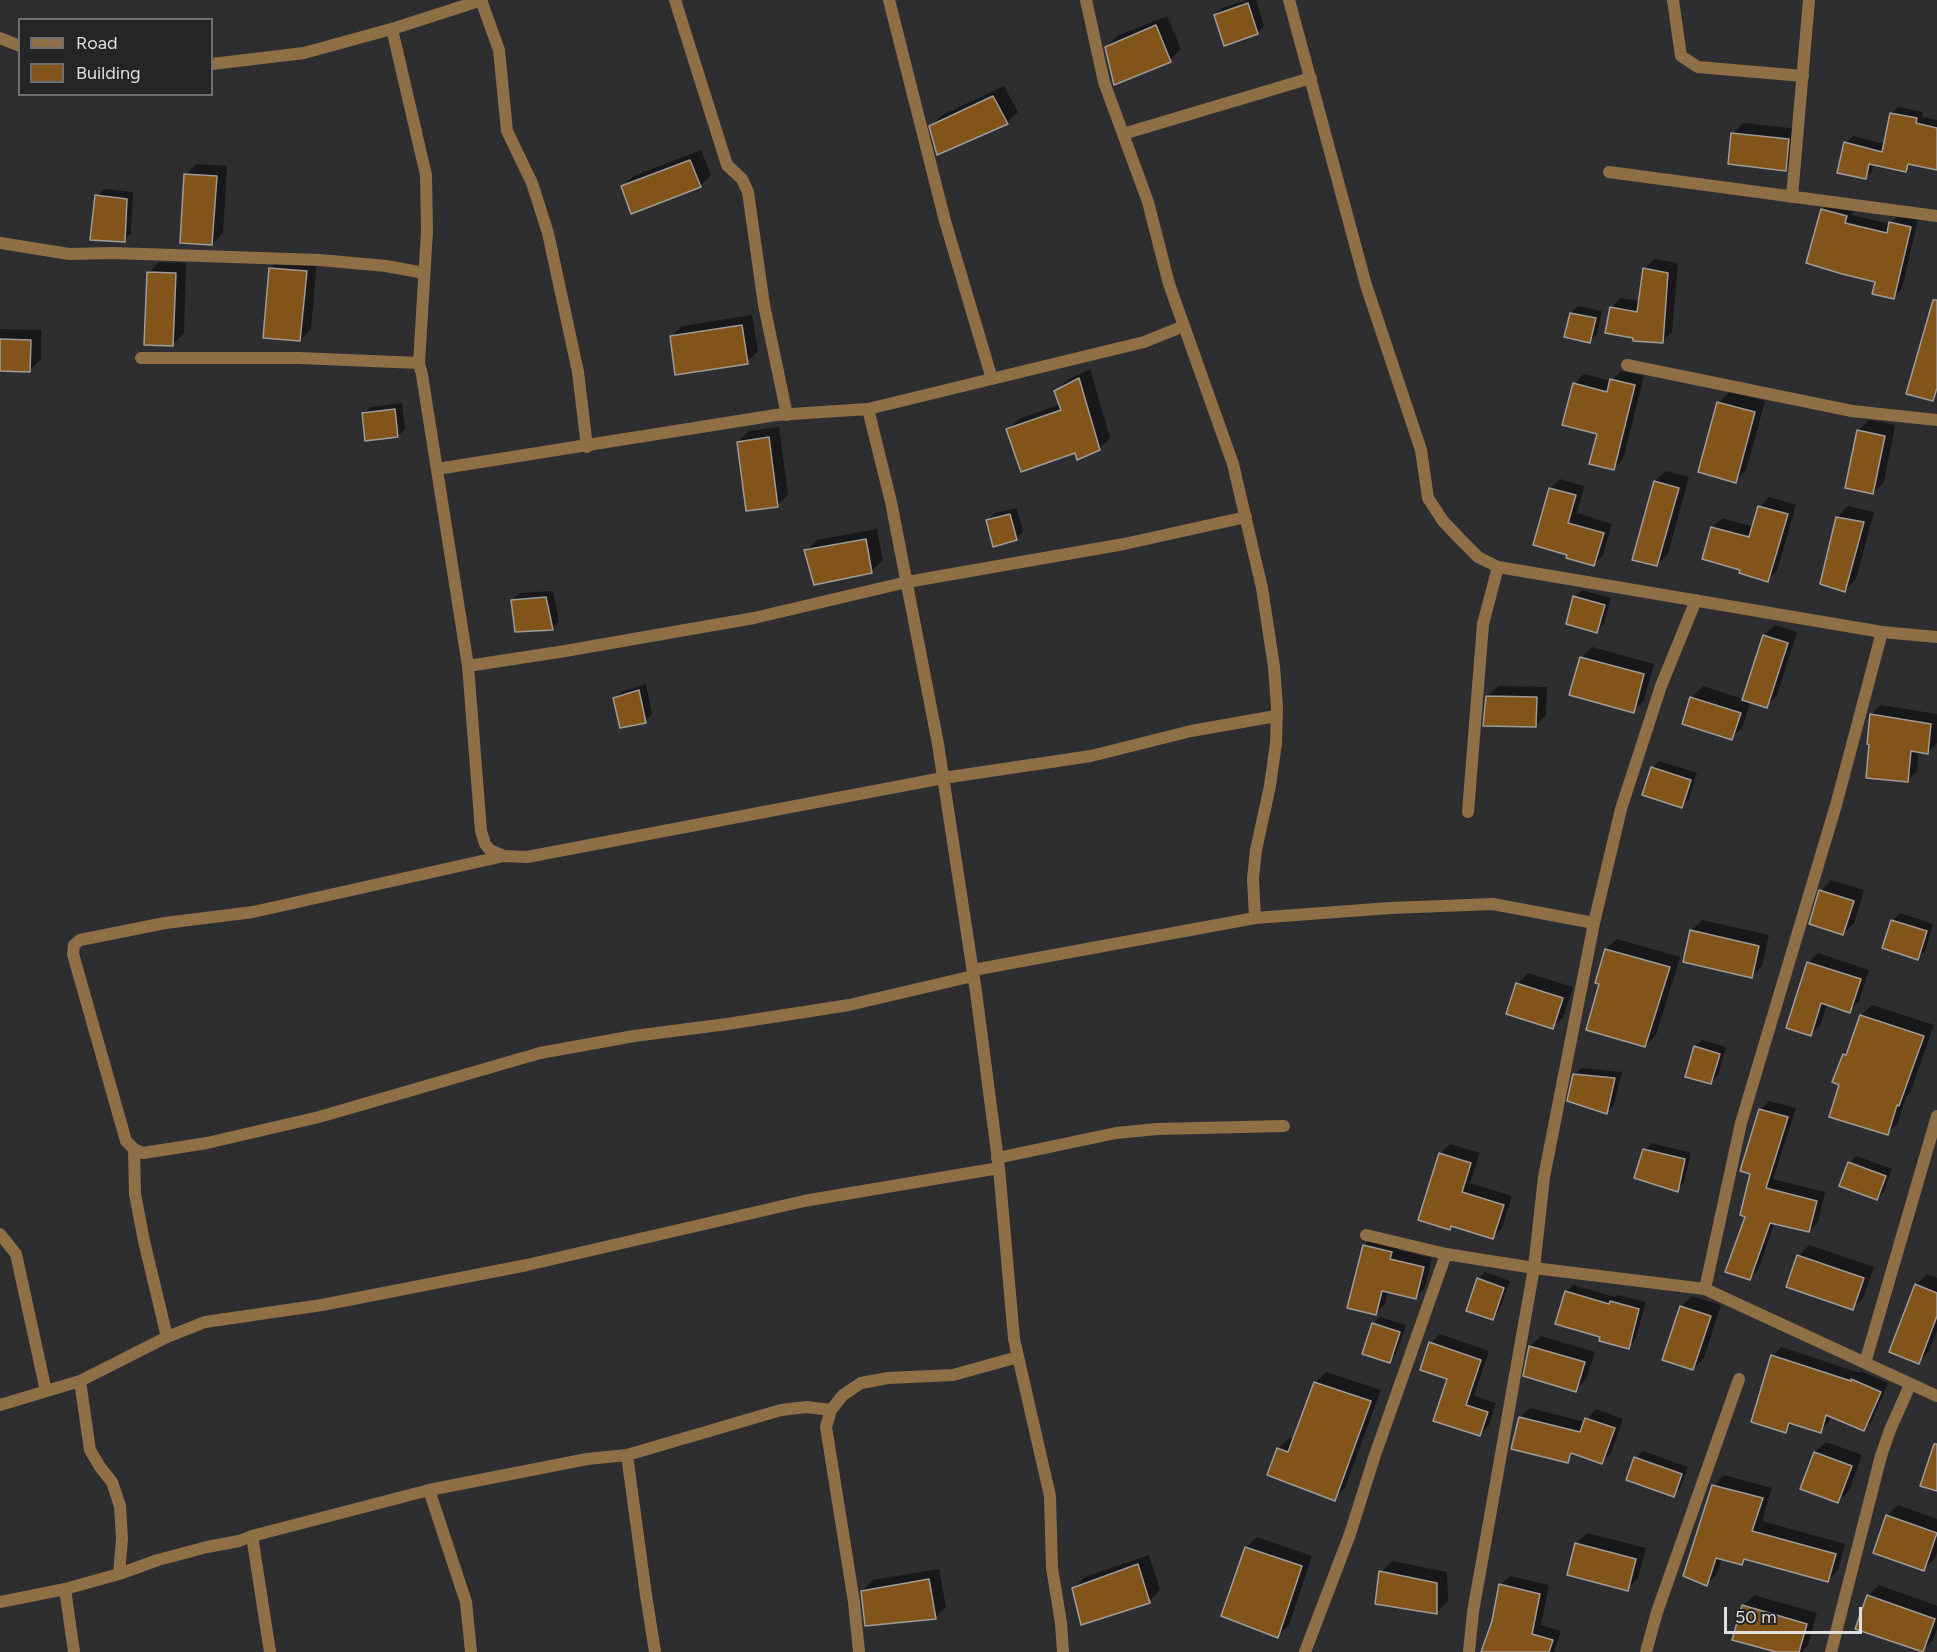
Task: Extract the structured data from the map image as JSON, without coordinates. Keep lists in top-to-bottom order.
{
  "legend": ["Road", "Building"],
  "scale_bar": "50 m"
}
